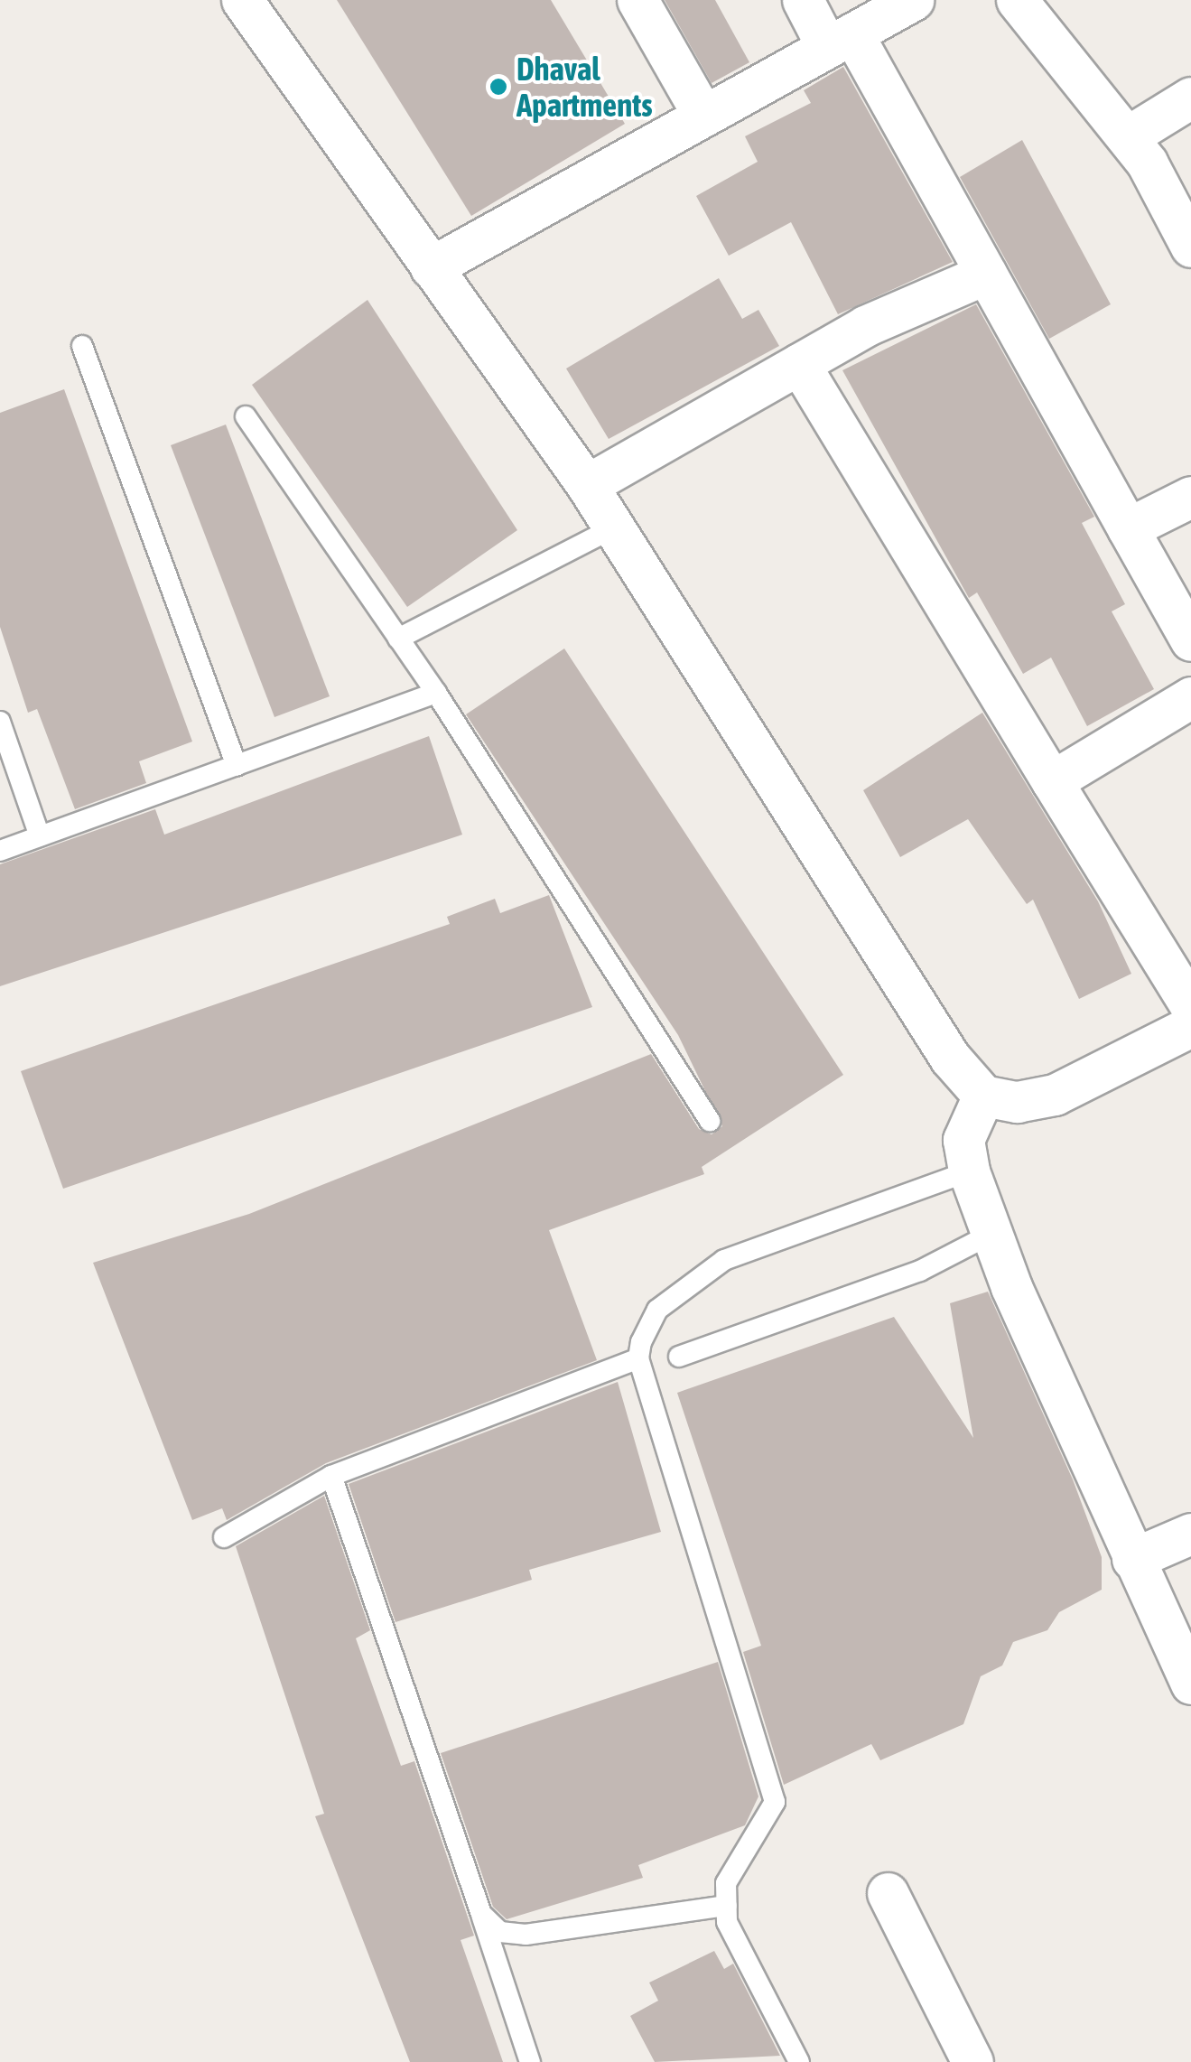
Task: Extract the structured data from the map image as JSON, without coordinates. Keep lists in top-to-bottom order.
{
  "places": ["Dhaval Apartments"]
}
